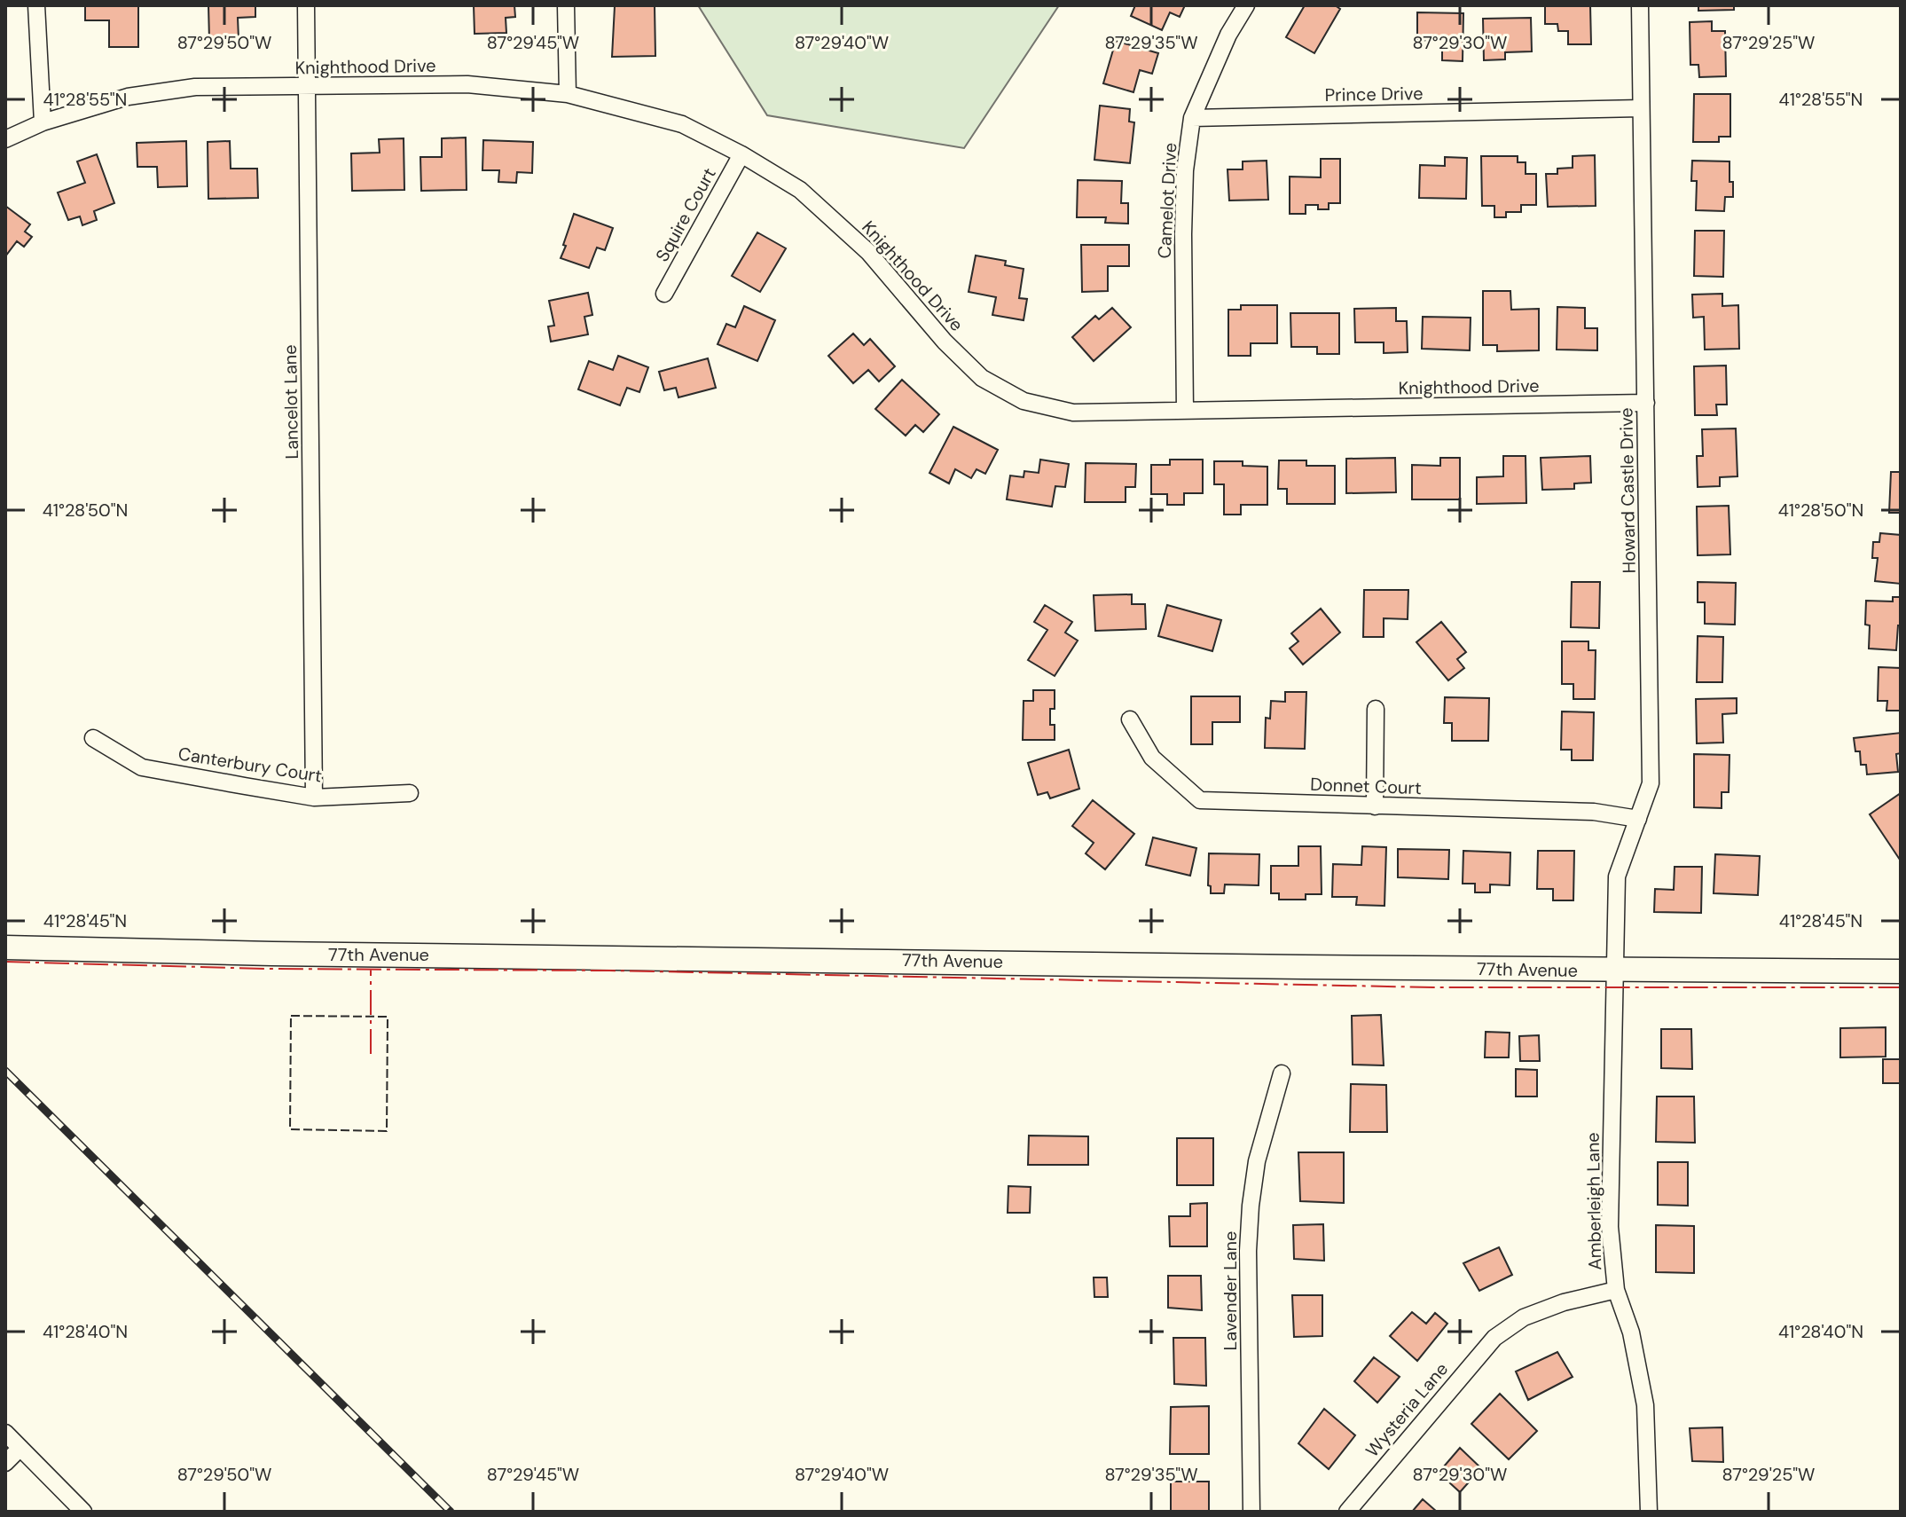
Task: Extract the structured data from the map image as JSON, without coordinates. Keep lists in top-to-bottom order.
{
  "streets": {
    "street": [
      "Knighthood Drive",
      "Prince Drive",
      "Camelot Drive",
      "Squire Court",
      "Lancelot Lane",
      "Howard Castle Drive",
      "Canterbury Court",
      "Donnet Court",
      "77th Avenue",
      "Amberleigh Lane",
      "Lavender Lane",
      "Wysteria Lane"
    ]
  },
  "crossings": [
    ["Knighthood Drive", "Camelot Drive"],
    ["Knighthood Drive", "Squire Court"],
    ["Knighthood Drive", "Lancelot Lane"],
    ["Knighthood Drive", "Howard Castle Drive"],
    ["Prince Drive", "Camelot Drive"],
    ["Prince Drive", "Howard Castle Drive"],
    ["Lancelot Lane", "Canterbury Court"],
    ["Howard Castle Drive", "Donnet Court"],
    ["Howard Castle Drive", "77th Avenue"],
    ["Howard Castle Drive", "Amberleigh Lane"],
    ["77th Avenue", "Amberleigh Lane"],
    ["Amberleigh Lane", "Wysteria Lane"]
  ],
  "coordinates": [
    "87°29'50\"W",
    "87°29'45\"W",
    "87°29'40\"W",
    "87°29'35\"W",
    "87°29'30\"W",
    "87°29'25\"W",
    "41°28'55\"N",
    "41°28'50\"N",
    "41°28'45\"N",
    "41°28'40\"N"
  ]
}
